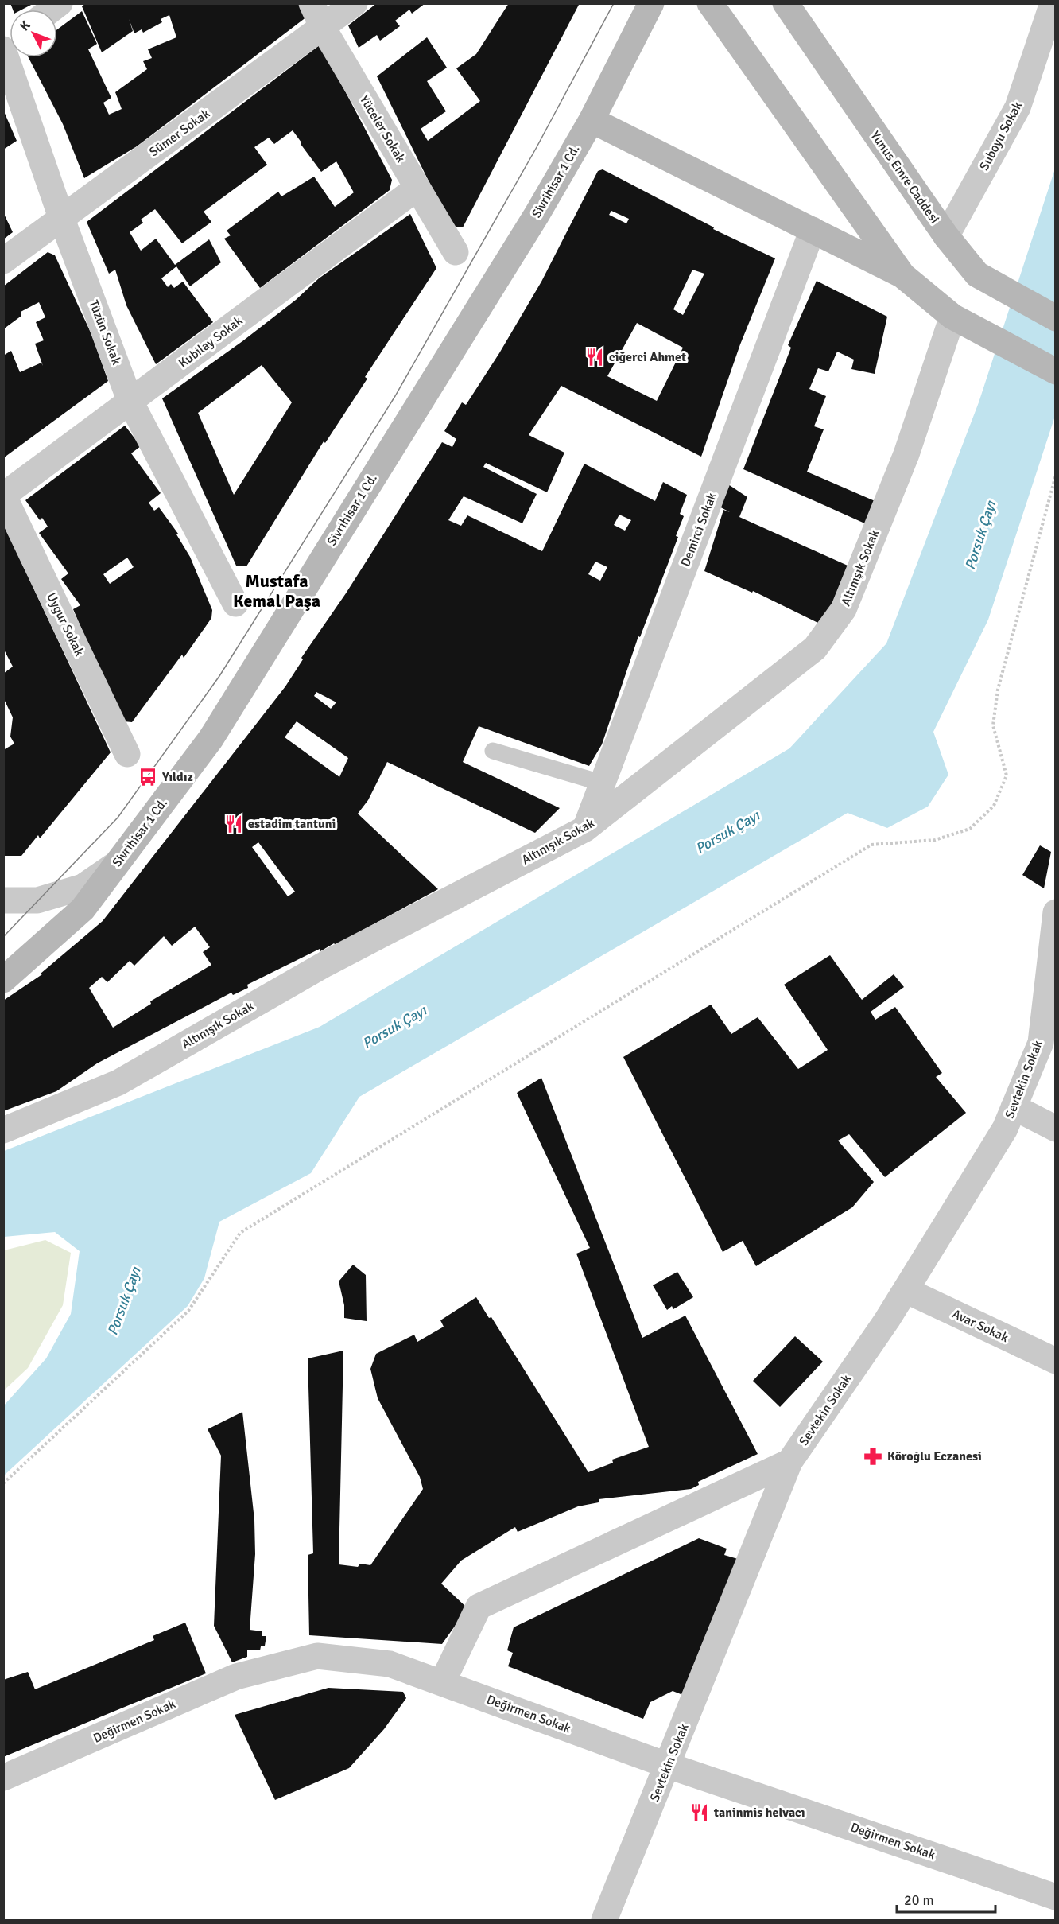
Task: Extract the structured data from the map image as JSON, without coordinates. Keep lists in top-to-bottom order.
{
  "streets": {
    "main road": ["Yunus Emre Caddesi", "Sivrihisar 1 Cd."],
    "street": [
      "Yüceler Sokak",
      "Sümer Sokak",
      "Suboyu Sokak",
      "Tüzün Sokak",
      "Kubilay Sokak",
      "Demirci Sokak",
      "Altınışık Sokak",
      "Uygur Sokak",
      "Sevtekin Sokak",
      "Avar Sokak",
      "Değirmen Sokak"
    ]
  },
  "crossings": [
    ["Yüceler Sokak", "Sümer Sokak"],
    ["Yüceler Sokak", "Kubilay Sokak"],
    ["Sümer Sokak", "Tüzün Sokak"],
    ["Suboyu Sokak", "Yunus Emre Caddesi"],
    ["Tüzün Sokak", "Kubilay Sokak"],
    ["Kubilay Sokak", "Uygur Sokak"],
    ["Demirci Sokak", "Altınışık Sokak"],
    ["Sevtekin Sokak", "Avar Sokak"],
    ["Sevtekin Sokak", "Değirmen Sokak"]
  ],
  "districts": ["Mustafa Kemal Paşa"],
  "water": ["Porsuk Çayı"],
  "places": {
    "restaurant": ["ciğerci Ahmet", "estadim tantuni", "taninmis helvacı"],
    "bus stop": ["Yıldız"],
    "pharmacy": ["Köroğlu Eczanesi"]
  },
  "scale_bar": "20 m",
  "north": "top left"
}
